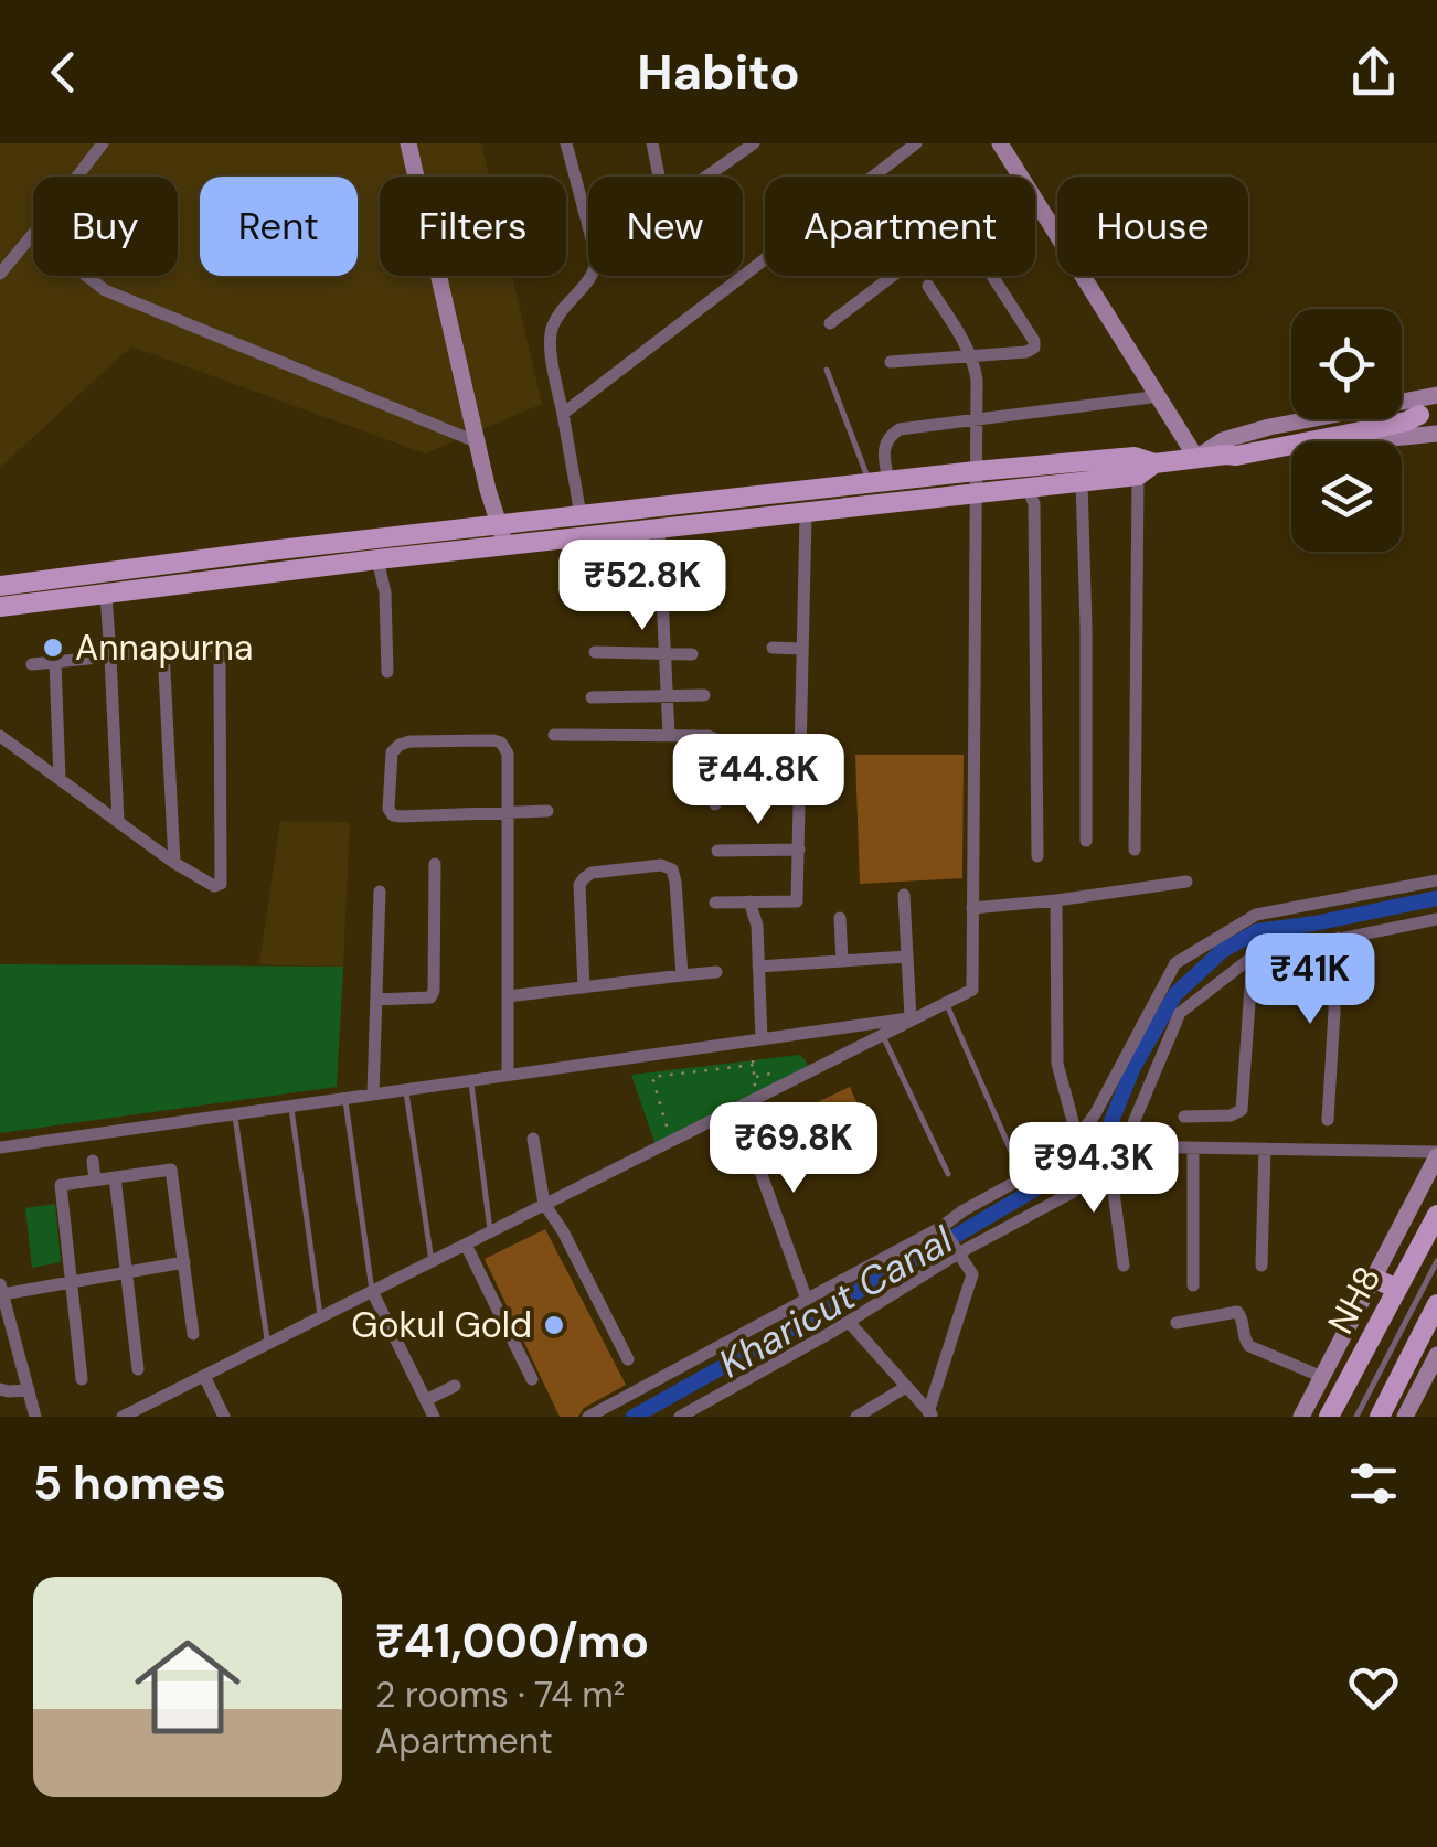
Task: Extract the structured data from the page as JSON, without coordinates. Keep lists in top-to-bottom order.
{
  "streets": {
    "main road": ["NH8"]
  },
  "water": ["Kharicut Canal"],
  "places": ["Annapurna", "Gokul Gold"],
  "page": {
    "header": "Habito",
    "chip": [
      "Buy",
      "Rent",
      "Filters",
      "New",
      "Apartment",
      "House"
    ],
    "price": [
      "₹52.8K",
      "₹44.8K",
      "₹41K",
      "₹69.8K",
      "₹94.3K"
    ],
    "heading": "5 homes",
    "list": [
      {
        "name": "₹41,000/mo",
        "note": "2 rooms · 74 m² · Apartment"
      }
    ]
  }
}
